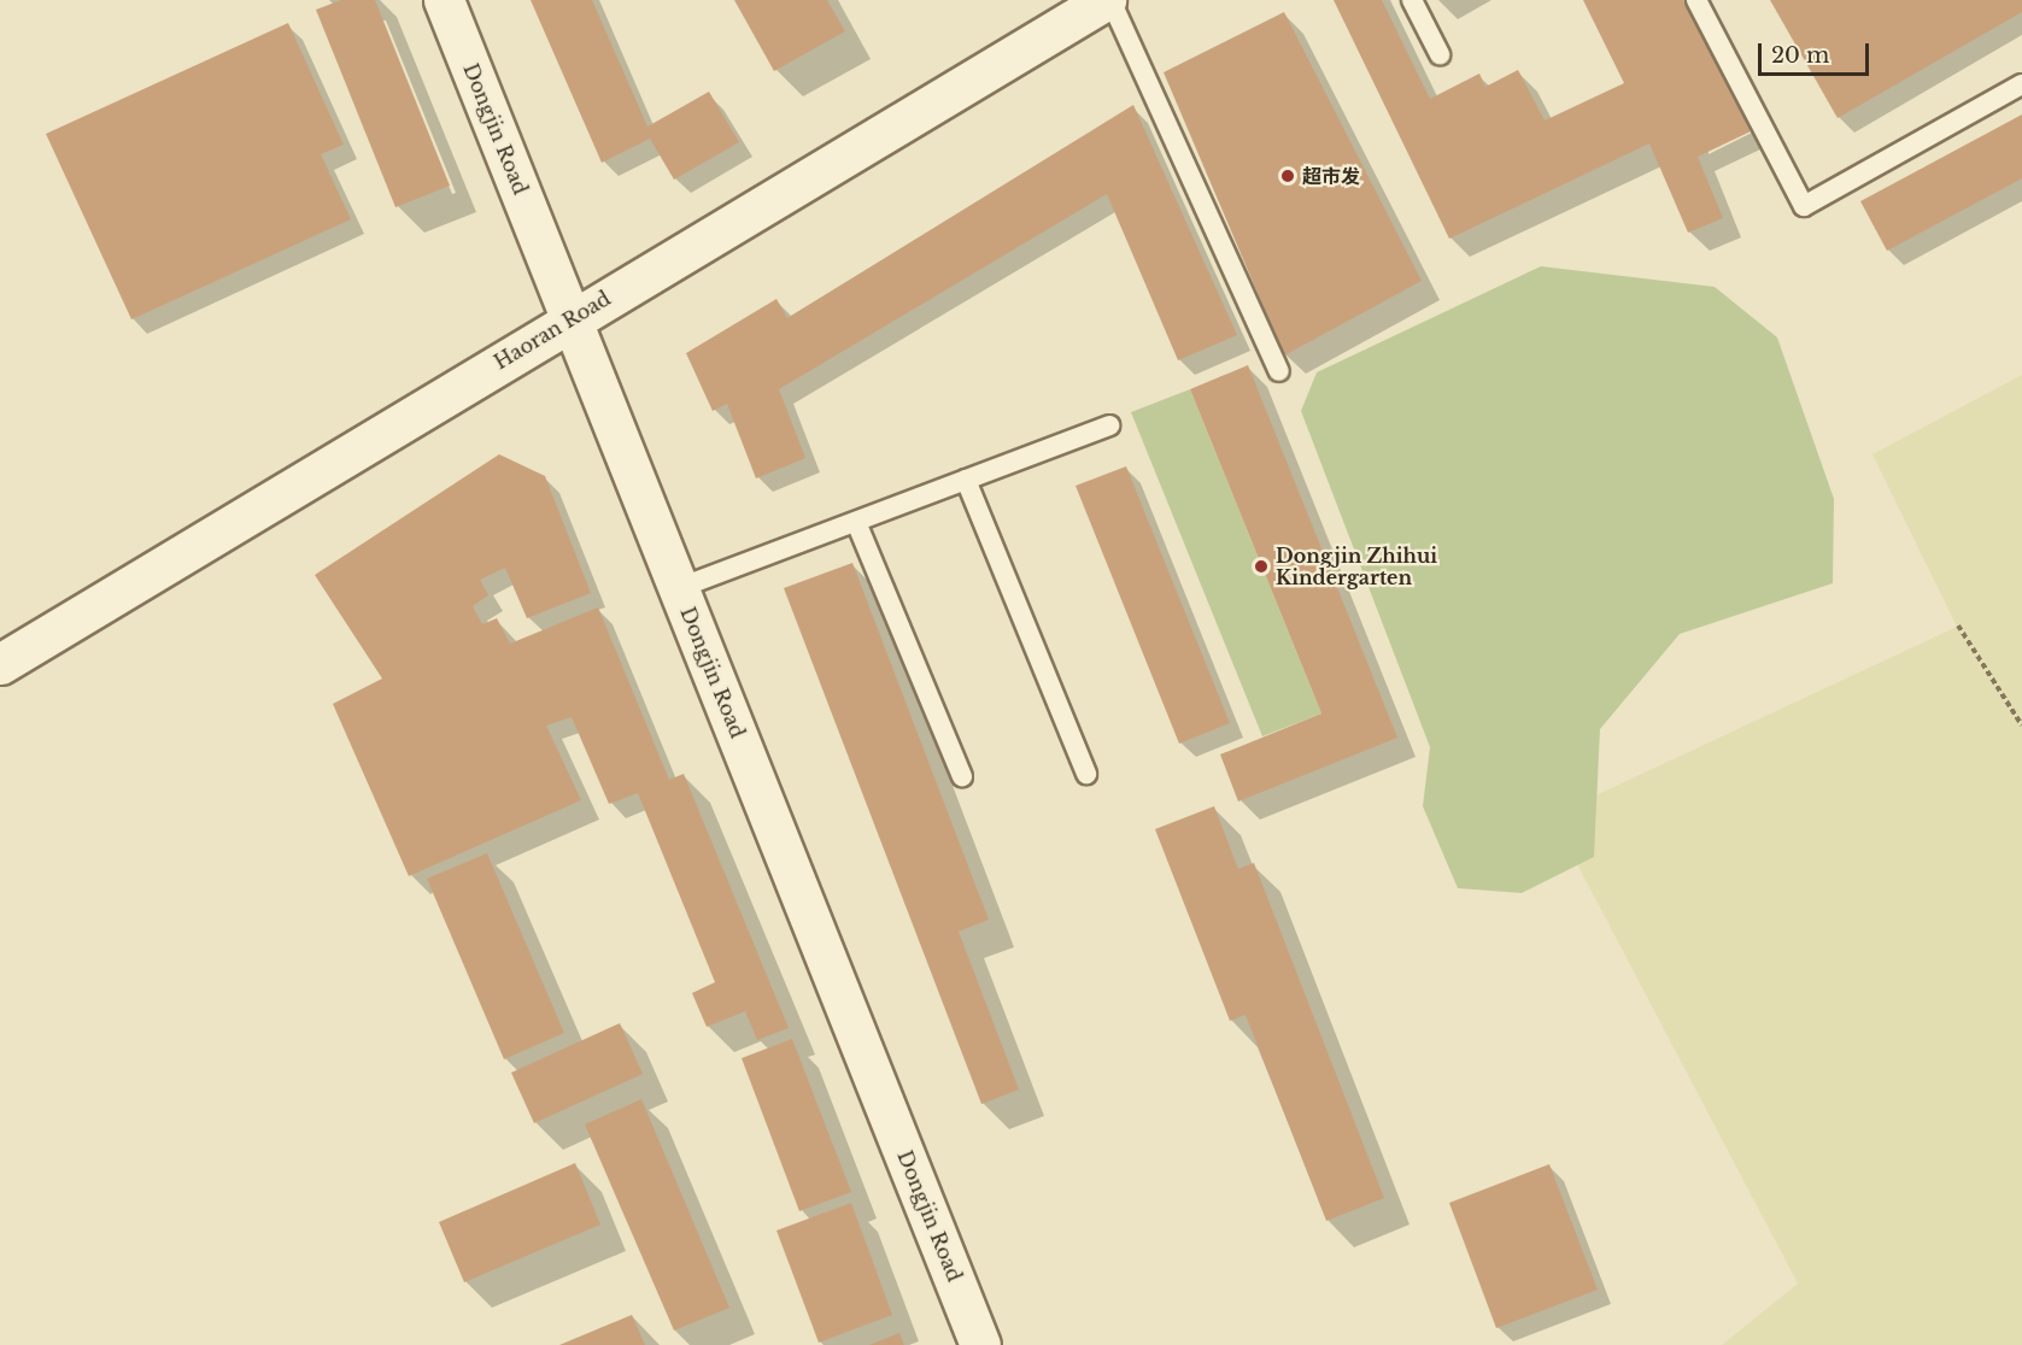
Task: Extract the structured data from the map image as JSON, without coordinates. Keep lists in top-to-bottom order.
{
  "streets": {
    "street": ["Dongjin Road", "Haoran Road"]
  },
  "crossings": [
    ["Dongjin Road", "Haoran Road"]
  ],
  "places": ["超市发", "Dongjin Zhihui Kindergarten"],
  "scale_bar": "20 m"
}
